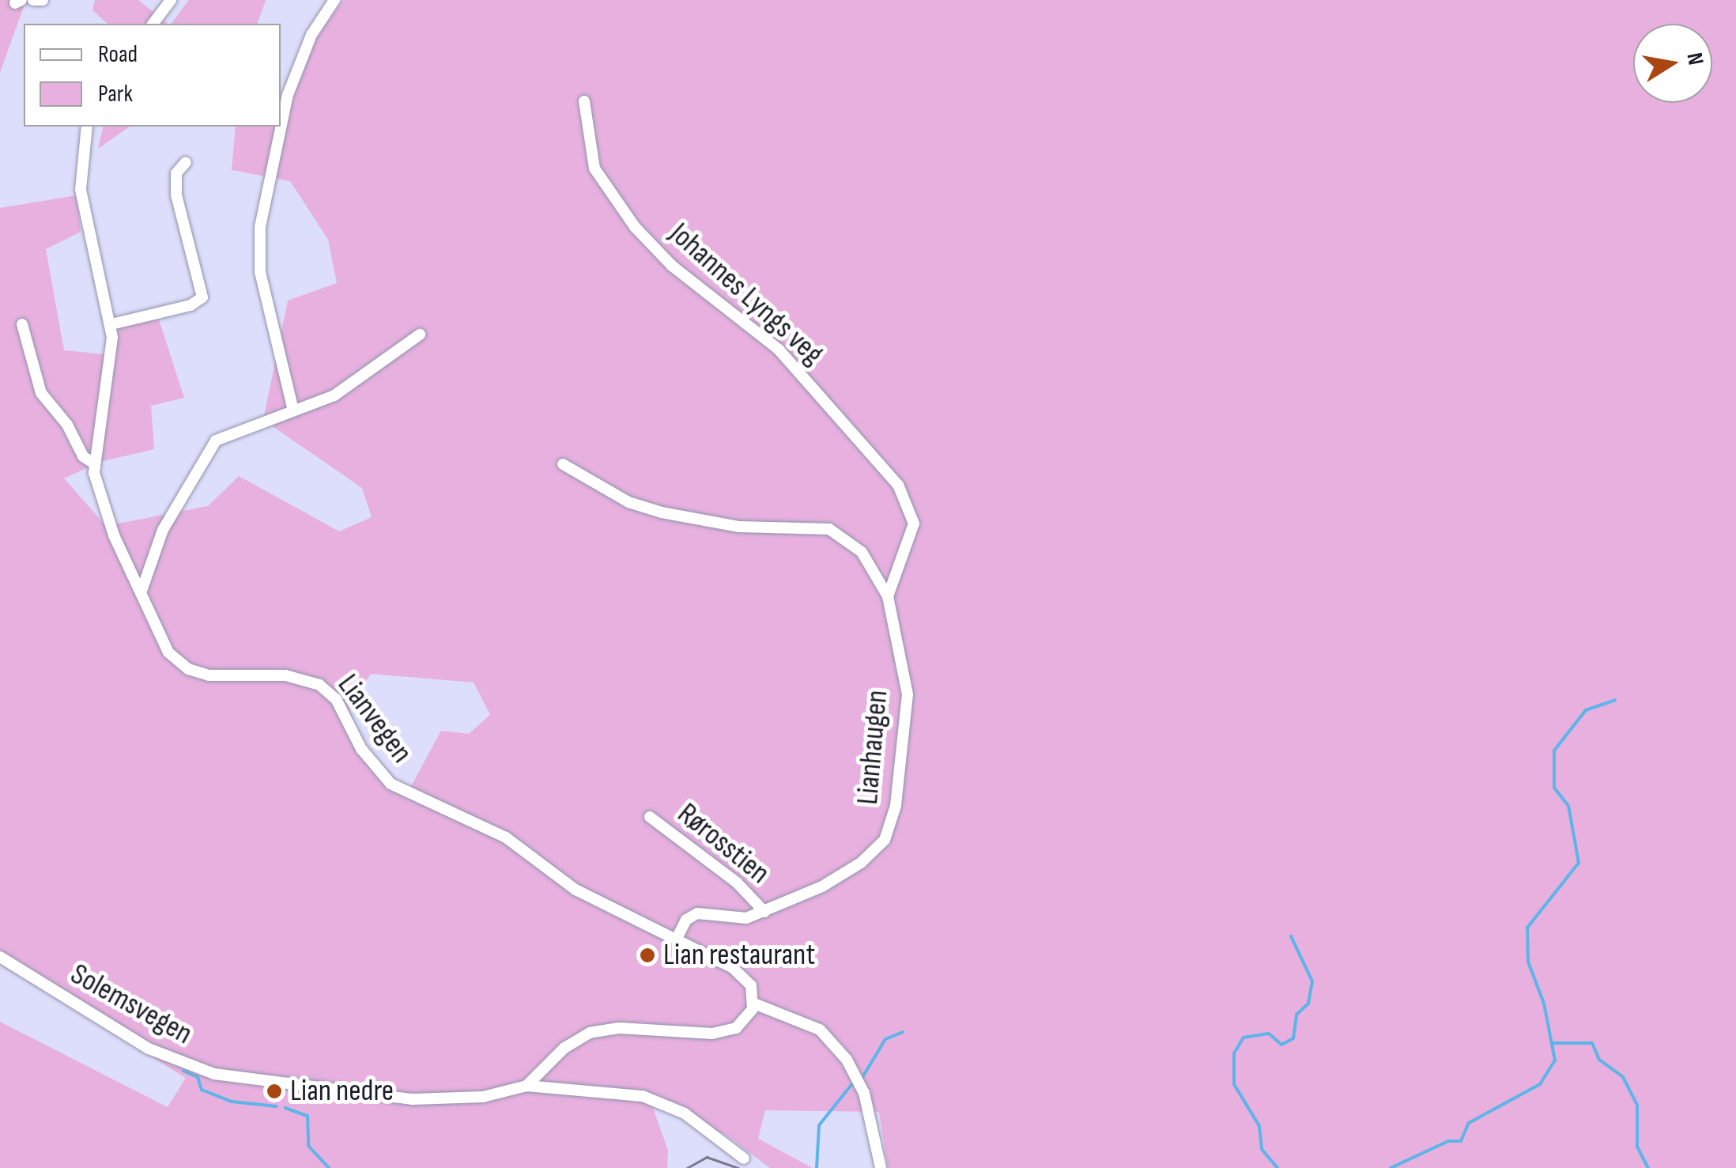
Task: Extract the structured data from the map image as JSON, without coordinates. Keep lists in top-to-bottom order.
{
  "streets": {
    "street": [
      "Johannes Lyngs veg",
      "Lianvegen",
      "Lianhaugen",
      "Rørosstien",
      "Solemsvegen"
    ]
  },
  "crossings": [
    ["Johannes Lyngs veg", "Lianhaugen"],
    ["Lianvegen", "Lianhaugen"],
    ["Lianhaugen", "Rørosstien"]
  ],
  "places": ["Lian restaurant", "Lian nedre"],
  "legend": ["Road", "Park"],
  "north": "right"
}
